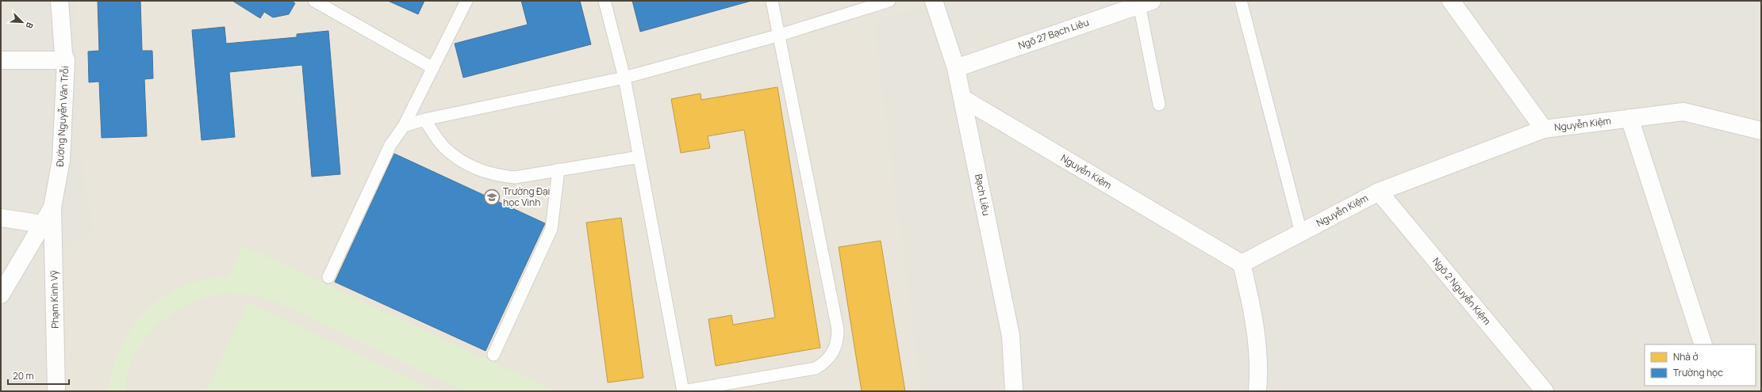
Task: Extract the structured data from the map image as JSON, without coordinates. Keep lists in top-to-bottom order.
{
  "streets": {
    "street": [
      "Ngõ 27 Bạch Liêu",
      "Đường Nguyễn Văn Trỗi",
      "Nguyễn Kiệm",
      "Bạch Liêu",
      "Ngõ 2 Nguyễn Kiệm",
      "Phạm Kinh Vỹ"
    ]
  },
  "crossings": [
    ["Ngõ 27 Bạch Liêu", "Bạch Liêu"],
    ["Đường Nguyễn Văn Trỗi", "Phạm Kinh Vỹ"],
    ["Nguyễn Kiệm", "Bạch Liêu"],
    ["Nguyễn Kiệm", "Ngõ 2 Nguyễn Kiệm"]
  ],
  "places": {
    "school or university": ["Trường Đại học Vinh"]
  },
  "legend": ["Nhà ở", "Trường học"],
  "scale_bar": "20 m",
  "north": "bottom right"
}
